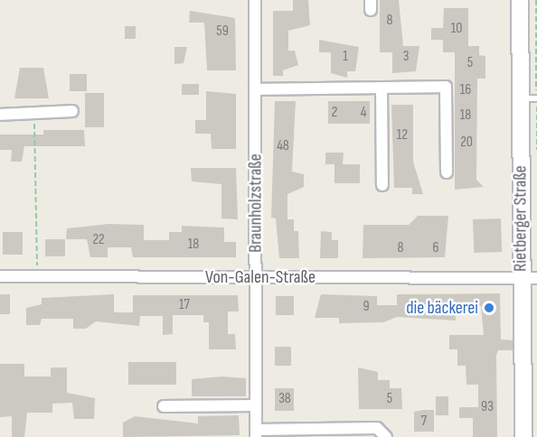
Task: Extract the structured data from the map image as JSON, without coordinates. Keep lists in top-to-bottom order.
{
  "streets": {
    "street": ["Braunholzstraße", "Rietberger Straße", "Von-Galen-Straße"]
  },
  "crossings": [
    ["Braunholzstraße", "Von-Galen-Straße"],
    ["Rietberger Straße", "Von-Galen-Straße"]
  ],
  "places": ["die bäckerei"],
  "house_numbers": [
    "8",
    "10",
    "59",
    "1",
    "3",
    "5",
    "16",
    "2",
    "4",
    "18",
    "12",
    "20",
    "48",
    "22",
    "18",
    "8",
    "6",
    "17",
    "9",
    "38",
    "5",
    "93",
    "7"
  ]
}
